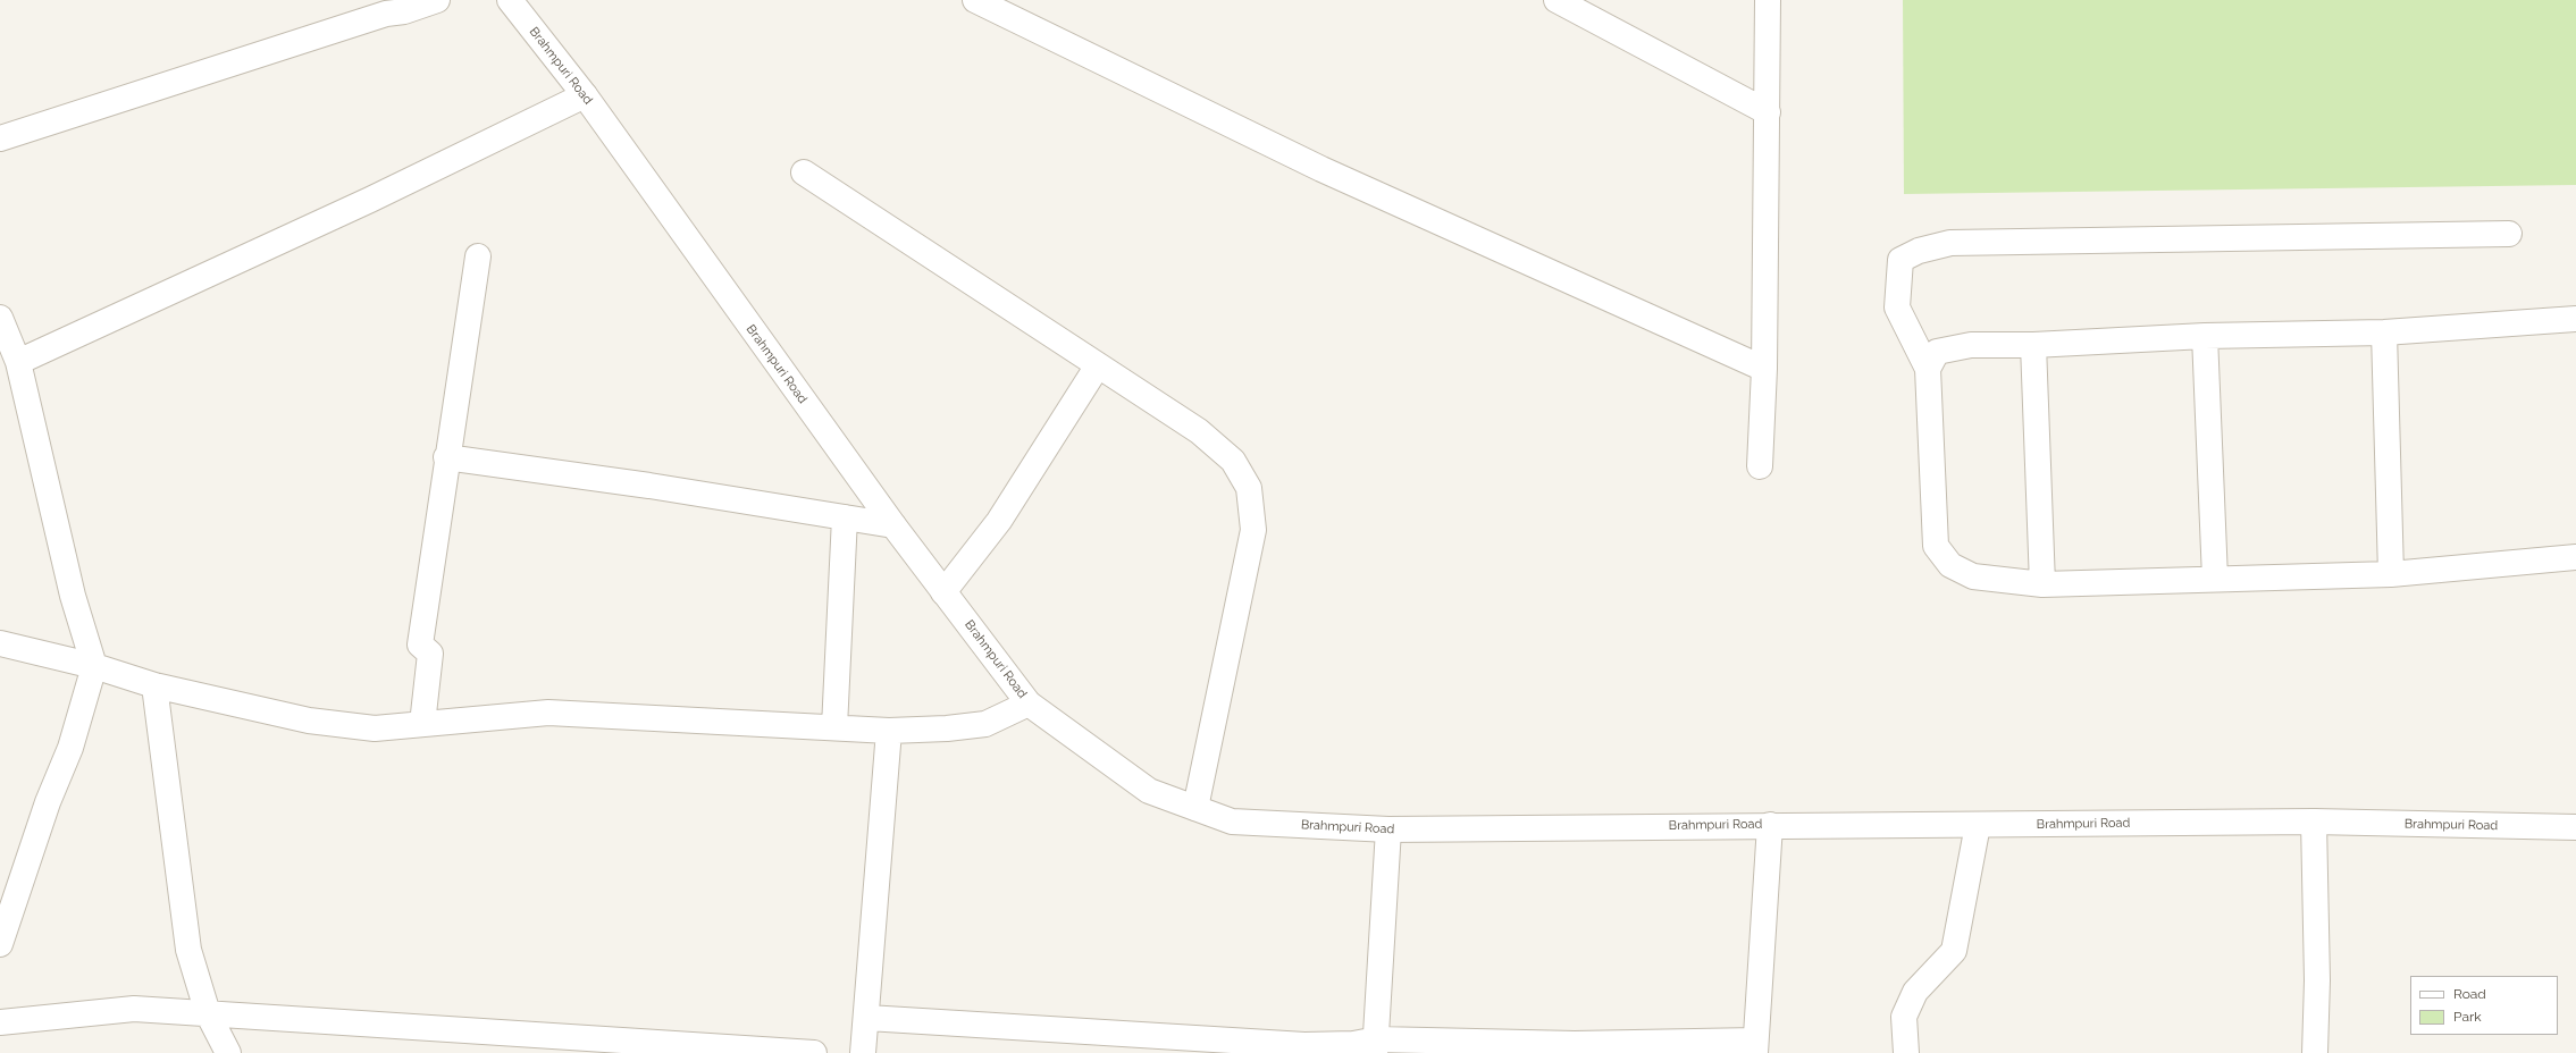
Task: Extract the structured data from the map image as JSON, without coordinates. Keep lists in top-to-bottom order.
{
  "streets": {
    "street": ["Brahmpuri Road"]
  },
  "legend": ["Road", "Park"]
}
